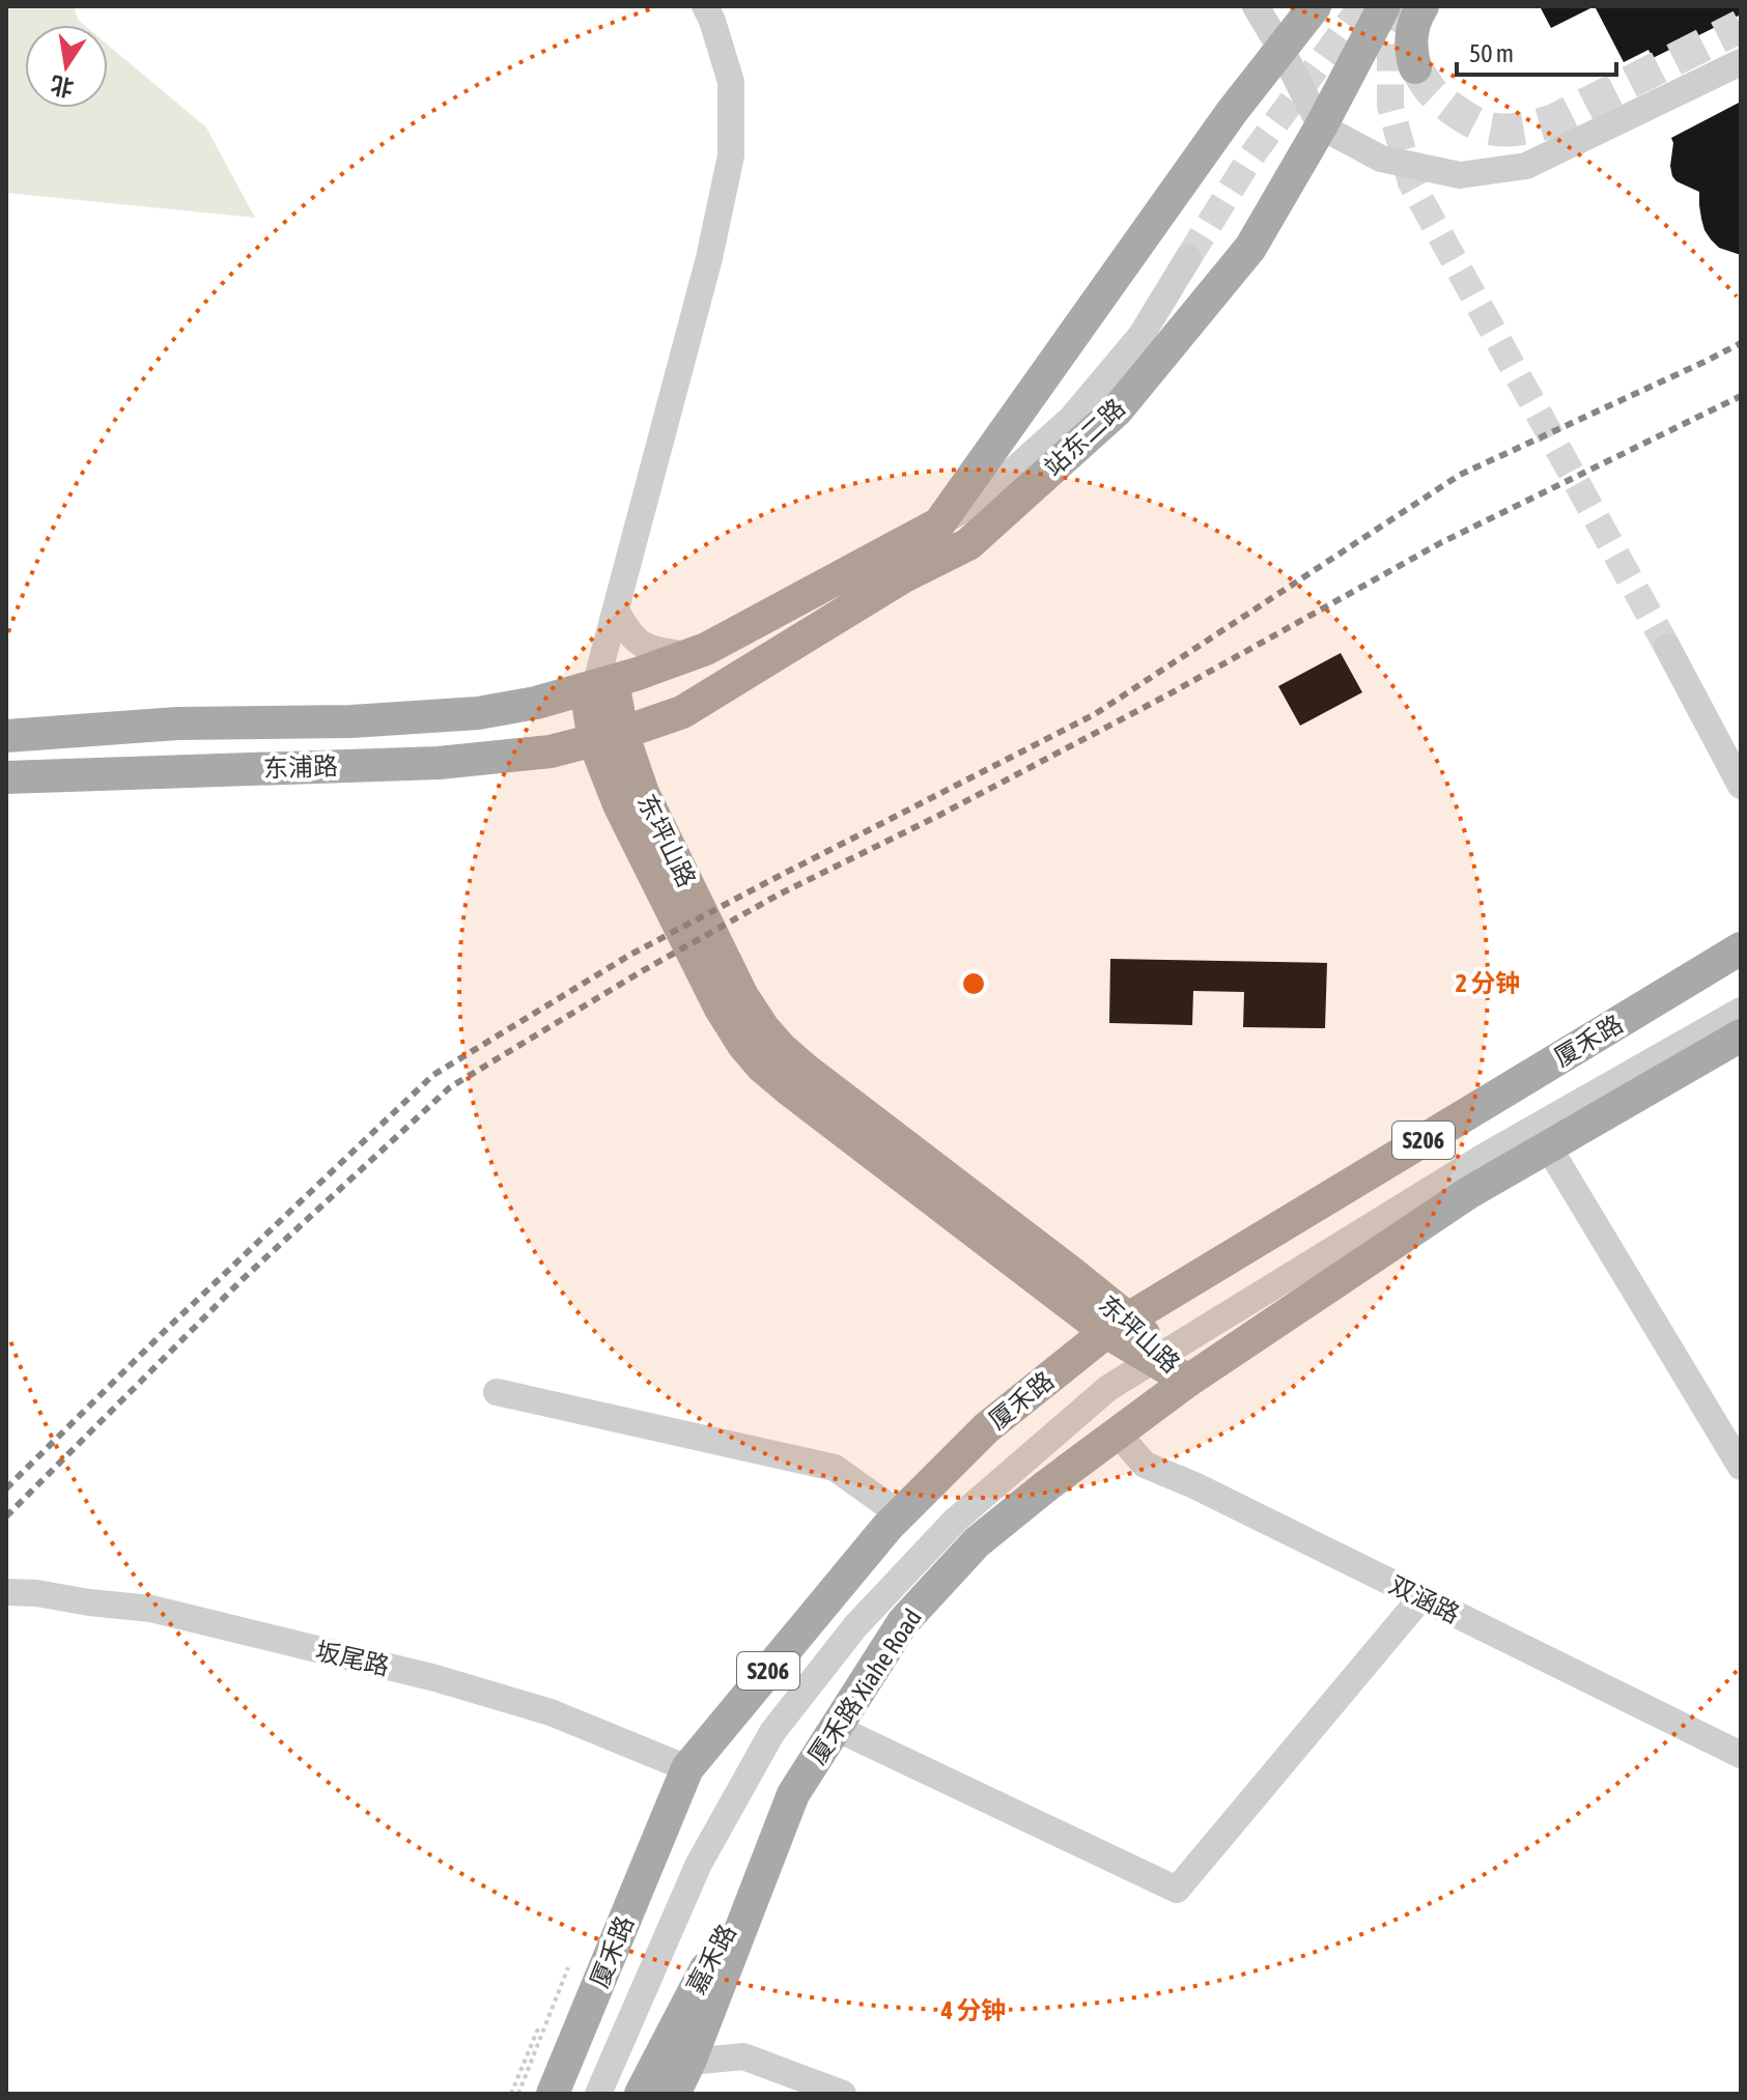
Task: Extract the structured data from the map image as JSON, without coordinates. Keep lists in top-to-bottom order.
{
  "streets": {
    "main road": [
      "站东二路",
      "东浦路",
      "东坪山路",
      "厦禾路",
      "S206",
      "厦禾路 Xiahe Road",
      "嘉禾路"
    ],
    "street": ["双涵路", "坂尾路"]
  },
  "crossings": [
    ["站东二路", "东浦路"],
    ["站东二路", "东坪山路"],
    ["东浦路", "东坪山路"],
    ["东坪山路", "厦禾路"],
    ["东坪山路", "S206"],
    ["厦禾路", "坂尾路"],
    ["S206", "双涵路"],
    ["S206", "厦禾路 Xiahe Road"],
    ["S206", "嘉禾路"],
    ["双涵路", "厦禾路 Xiahe Road"],
    ["厦禾路 Xiahe Road", "嘉禾路"]
  ],
  "scale_bar": "50 m",
  "north": "bottom",
  "rings": ["2 分钟", "4 分钟"]
}
